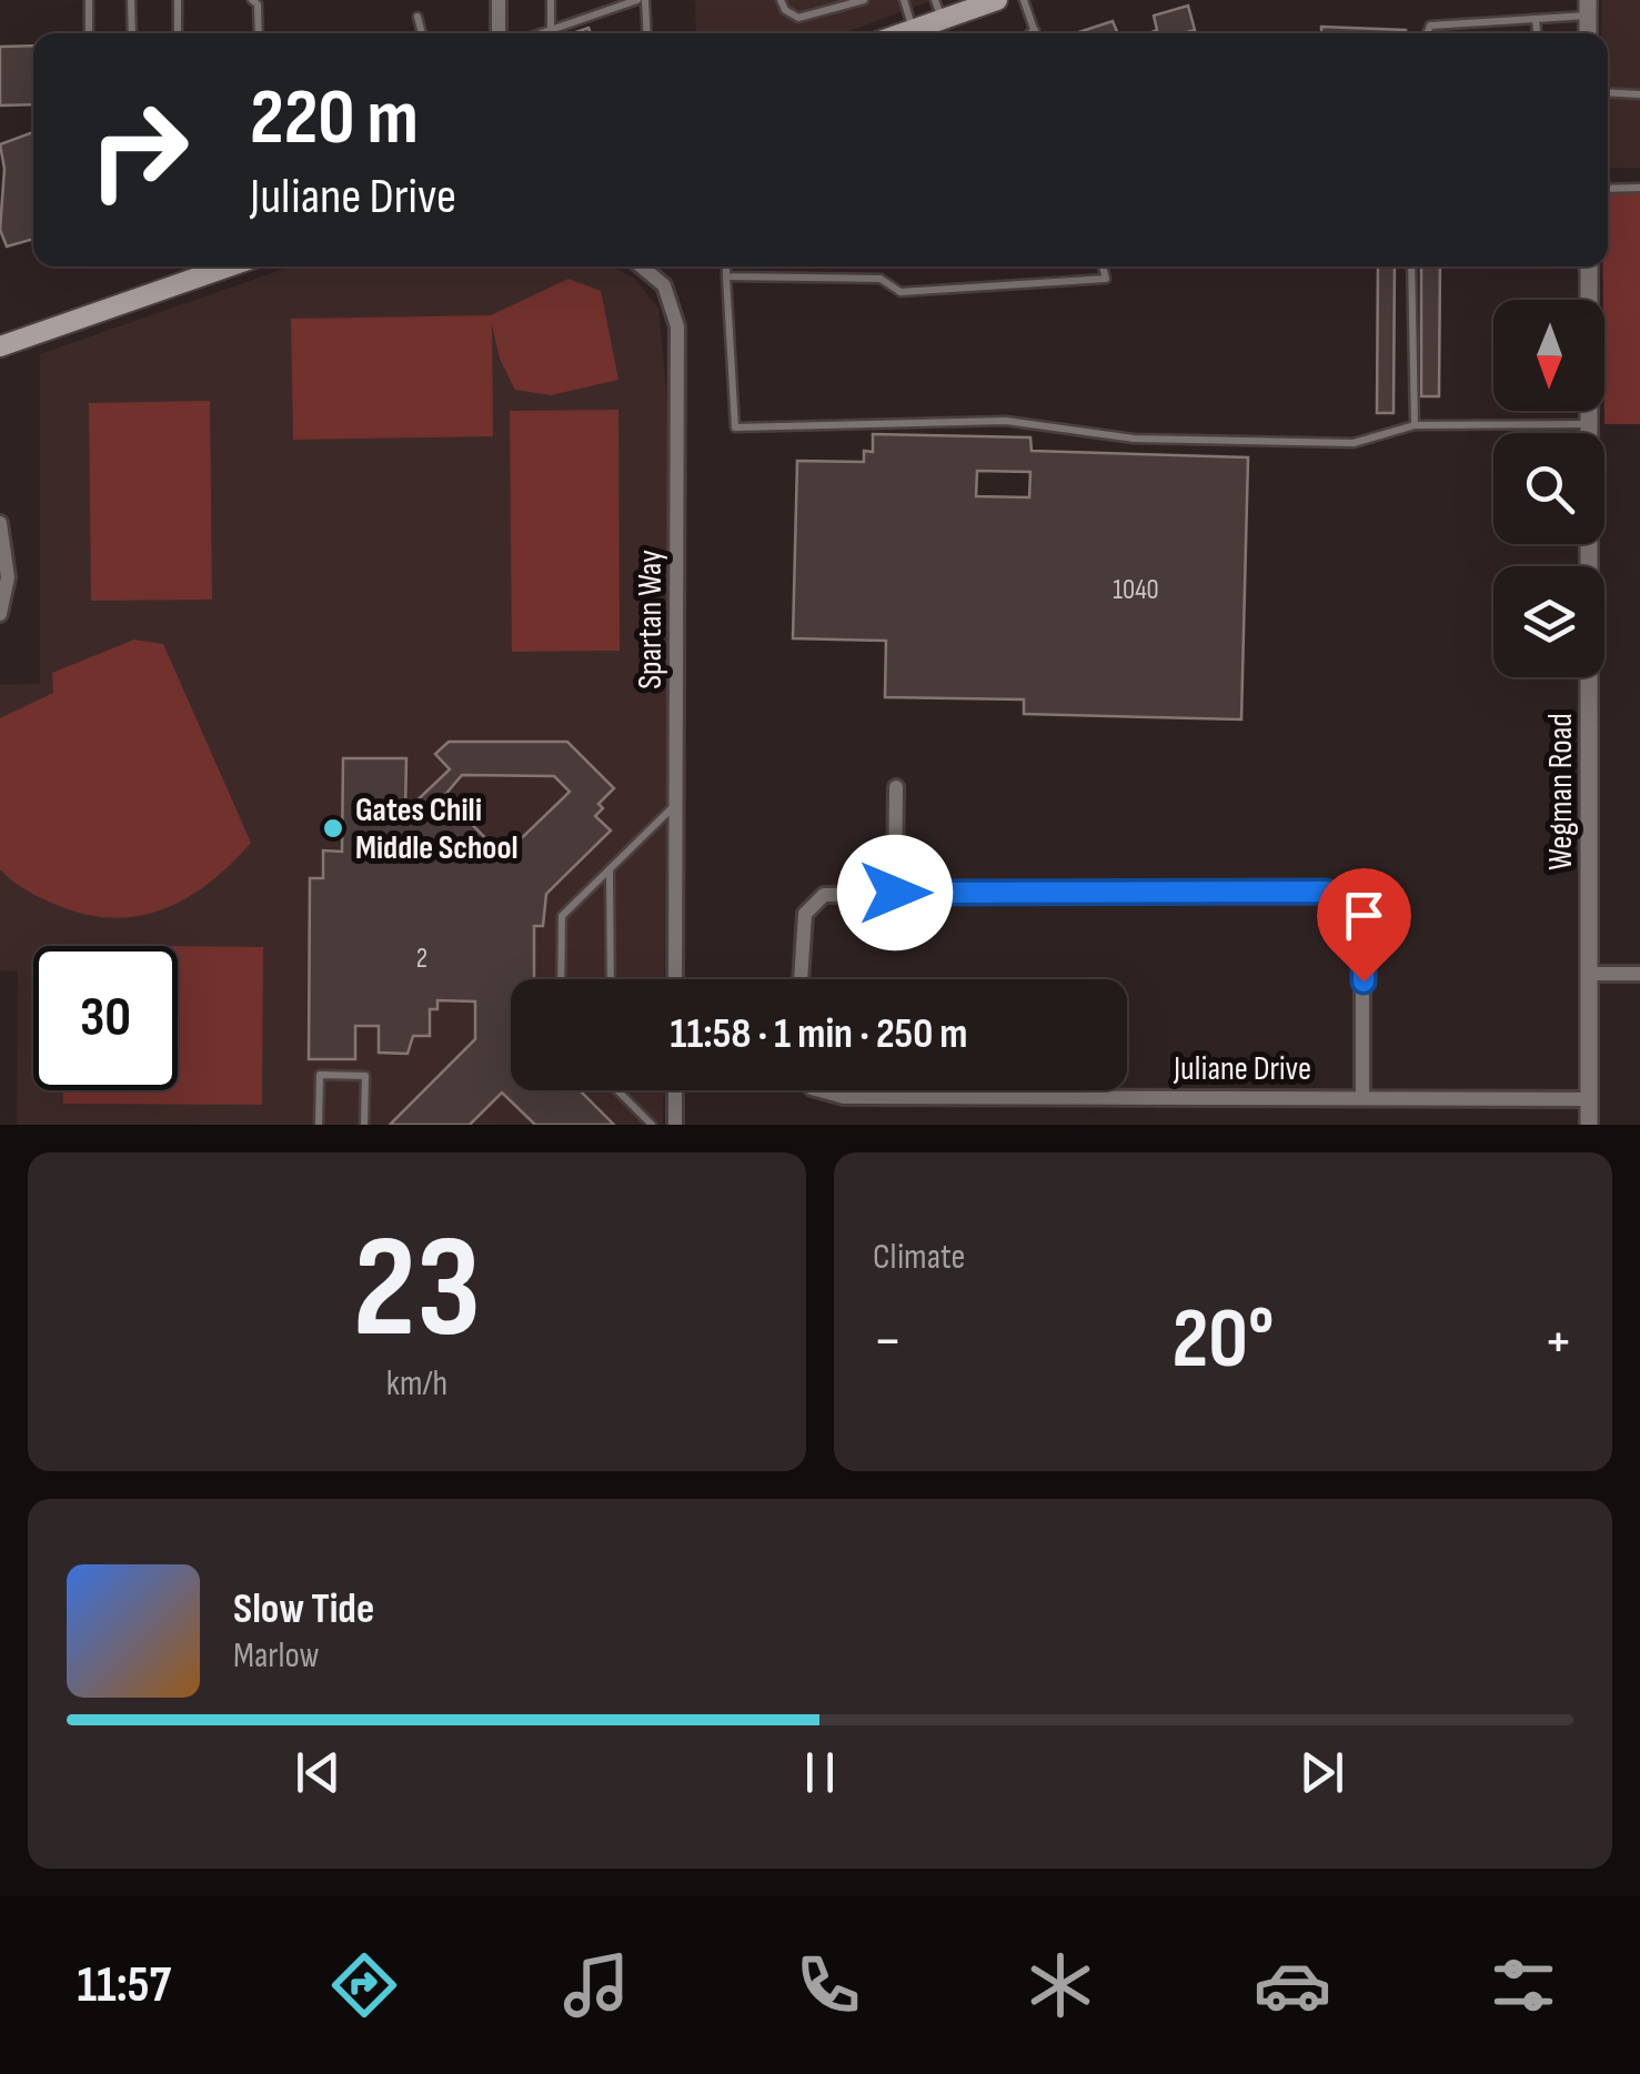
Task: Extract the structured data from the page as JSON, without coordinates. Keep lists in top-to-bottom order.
{
  "streets": {
    "street": ["Spartan Way", "Wegman Road", "Juliane Drive"]
  },
  "crossings": [
    ["Wegman Road", "Juliane Drive"]
  ],
  "places": ["Gates Chili Middle School"],
  "house_numbers": ["1040", "2"],
  "north": "bottom",
  "page": {
    "turn": ["220 m", "Juliane Drive"],
    "limit": "30",
    "trip": "11:58 · 1 min · 250 m",
    "tile": [
      ["23", "km/h"],
      "Climate"
    ],
    "heat": ["−", "20°", "+"],
    "song": ["Slow Tide", "Marlow"],
    "tabs": "11:57"
  }
}
